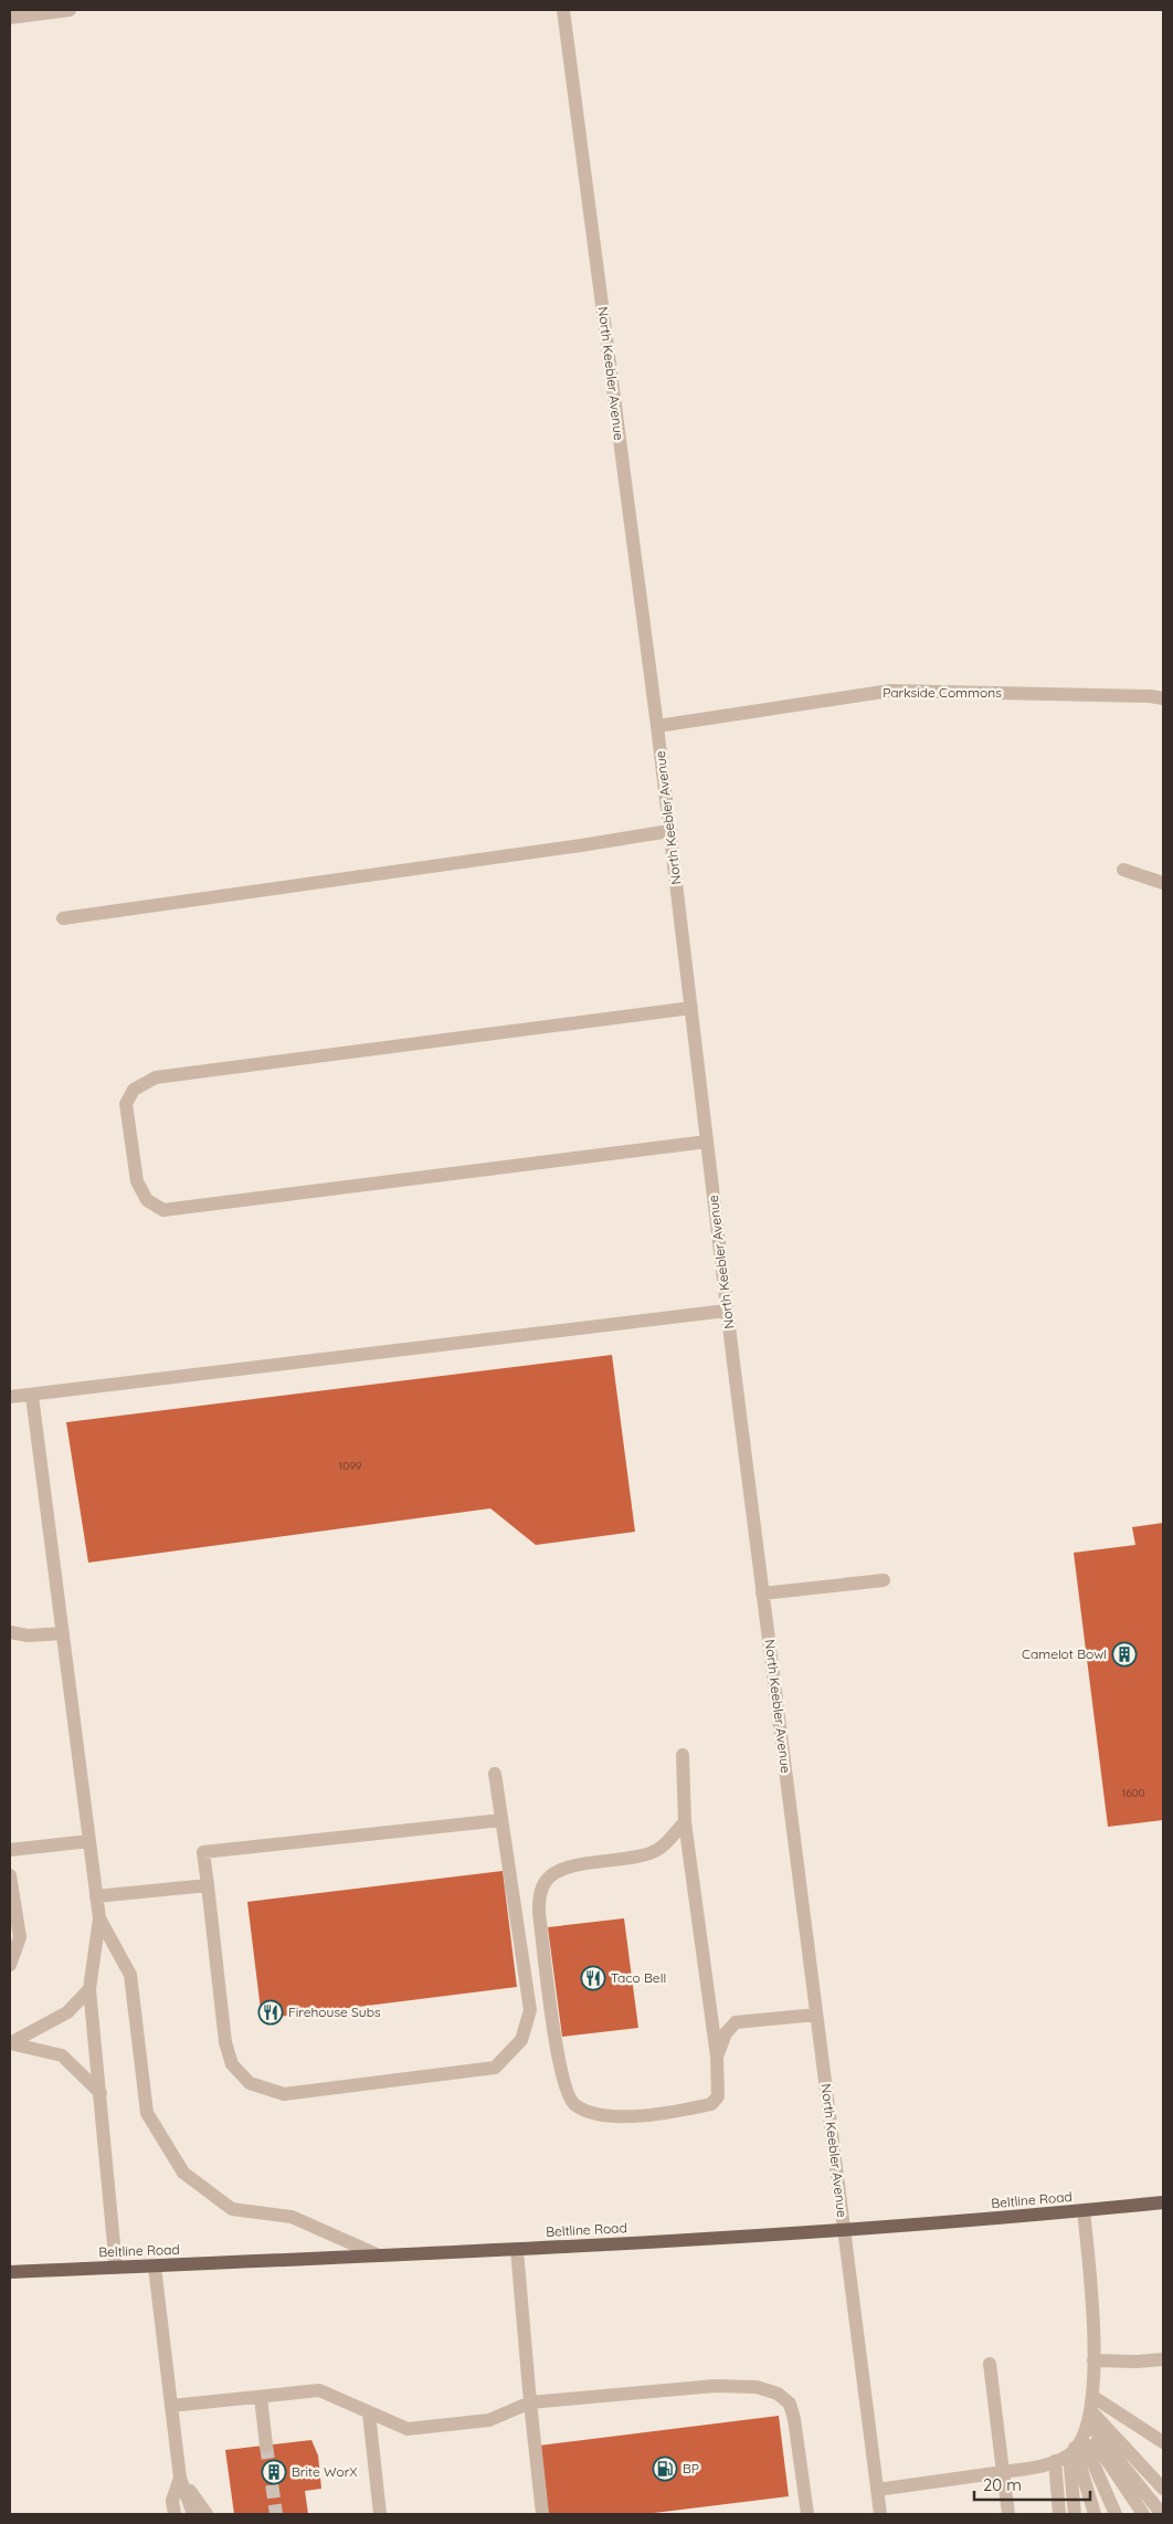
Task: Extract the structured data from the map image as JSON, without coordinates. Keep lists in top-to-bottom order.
{
  "streets": {
    "main road": ["Beltline Road"],
    "street": ["North Keebler Avenue", "Parkside Commons"]
  },
  "crossings": [
    ["North Keebler Avenue", "Parkside Commons"],
    ["North Keebler Avenue", "Beltline Road"]
  ],
  "places": {
    "building": ["Camelot Bowl", "Brite WorX"],
    "restaurant": ["Taco Bell", "Firehouse Subs"],
    "fuel station": ["BP"]
  },
  "house_numbers": ["1099", "1600"],
  "scale_bar": "20 m"
}
